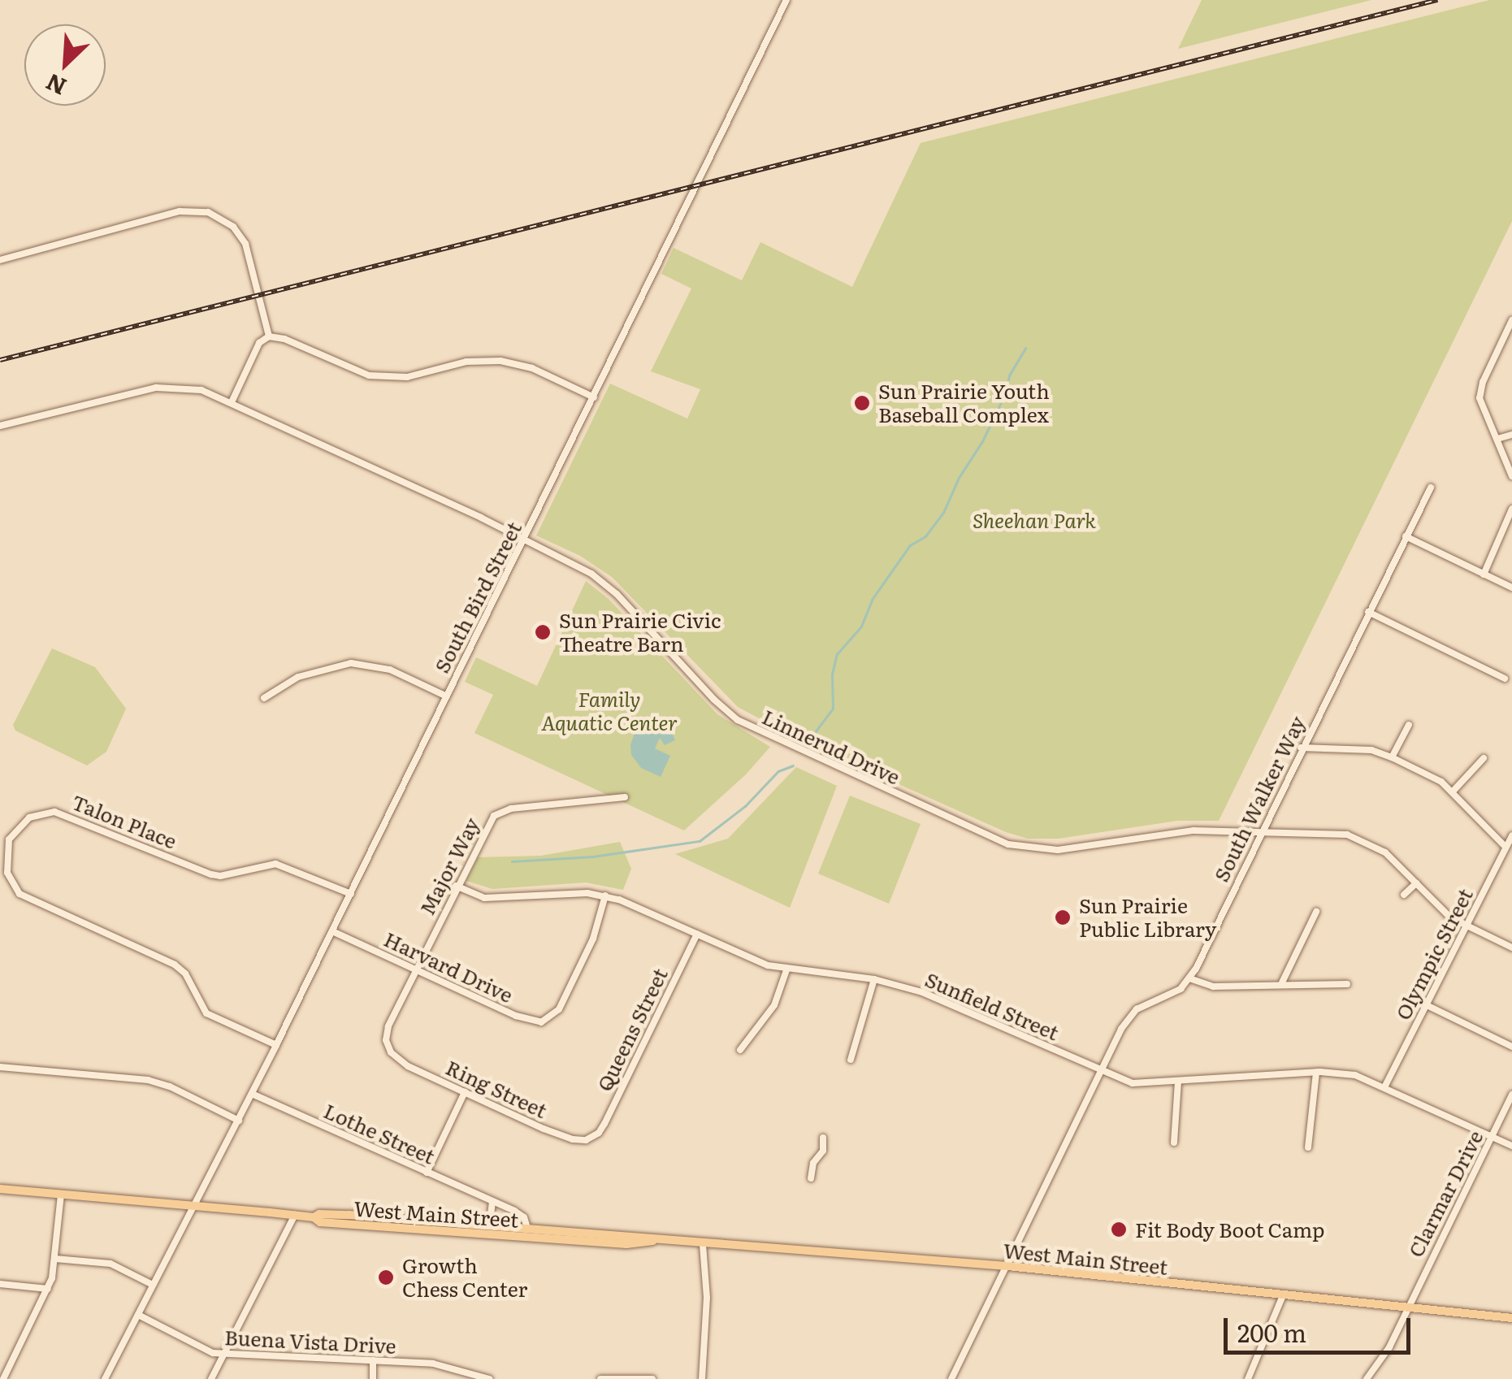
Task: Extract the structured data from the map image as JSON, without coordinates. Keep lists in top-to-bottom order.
{
  "streets": {
    "main road": ["West Main Street"],
    "street": [
      "South Bird Street",
      "Linnerud Drive",
      "South Walker Way",
      "Talon Place",
      "Major Way",
      "Olympic Street",
      "Harvard Drive",
      "Sunfield Street",
      "Queens Street",
      "Ring Street",
      "Lothe Street",
      "Clarmar Drive",
      "Buena Vista Drive"
    ]
  },
  "crossings": [
    ["South Bird Street", "Linnerud Drive"],
    ["South Bird Street", "Talon Place"],
    ["South Bird Street", "Harvard Drive"],
    ["South Bird Street", "Lothe Street"],
    ["South Bird Street", "West Main Street"],
    ["South Bird Street", "Buena Vista Drive"],
    ["Linnerud Drive", "South Walker Way"],
    ["Linnerud Drive", "Olympic Street"],
    ["South Walker Way", "Sunfield Street"],
    ["South Walker Way", "West Main Street"],
    ["Major Way", "Harvard Drive"],
    ["Major Way", "Sunfield Street"],
    ["Major Way", "Ring Street"],
    ["Olympic Street", "Sunfield Street"],
    ["Harvard Drive", "Sunfield Street"],
    ["Sunfield Street", "Queens Street"],
    ["Sunfield Street", "Clarmar Drive"],
    ["Queens Street", "Ring Street"],
    ["Lothe Street", "West Main Street"],
    ["Clarmar Drive", "West Main Street"]
  ],
  "parks": ["Sheehan Park", "Family Aquatic Center"],
  "places": [
    "Sun Prairie Youth Baseball Complex",
    "Sun Prairie Civic Theatre Barn",
    "Sun Prairie Public Library",
    "Fit Body Boot Camp",
    "Growth Chess Center"
  ],
  "scale_bar": "200 m",
  "north": "bottom left"
}
